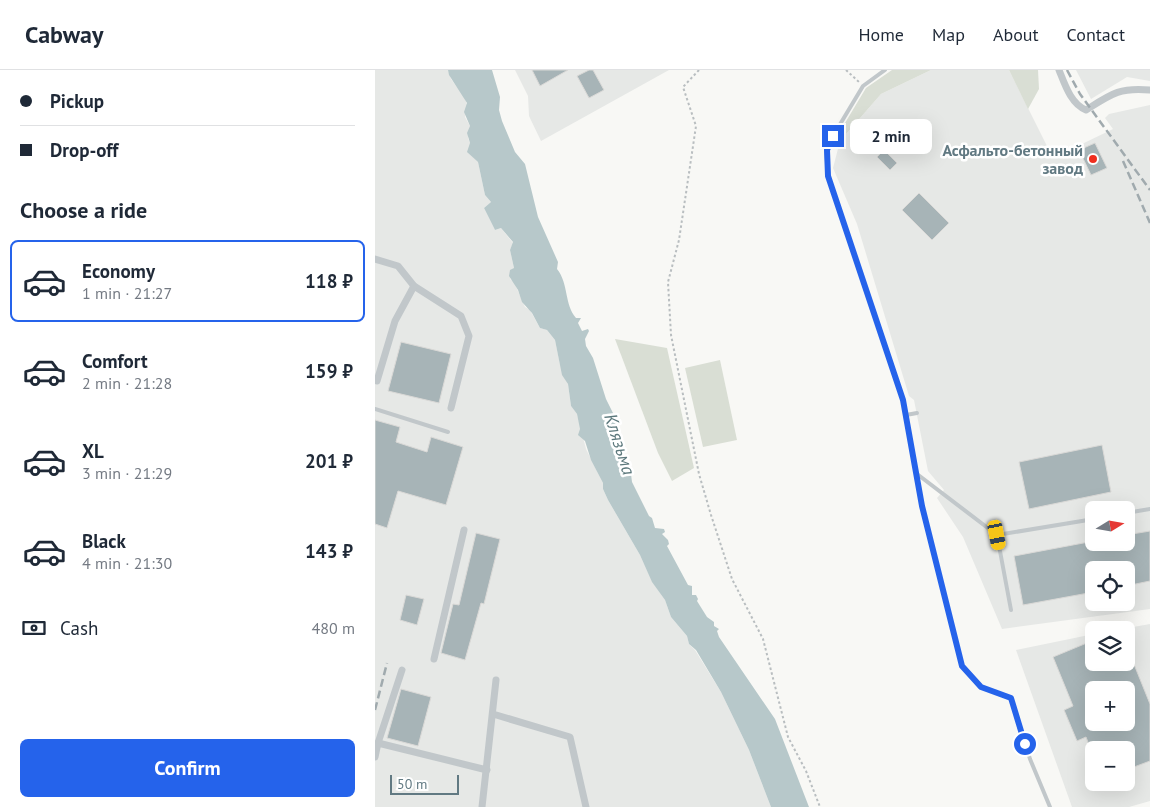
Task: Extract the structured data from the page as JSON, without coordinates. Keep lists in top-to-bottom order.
{
  "water": ["Клязьма"],
  "places": ["Асфальто-бетонный завод"],
  "scale_bar": "50 m",
  "north": "right",
  "page": {
    "header": "Cabway",
    "nav": [
      "Home",
      "Map",
      "About",
      "Contact"
    ],
    "banner": ["Pickup", "Drop-off"],
    "bubble": "2 min",
    "heading": "Choose a ride",
    "list": [
      {
        "name": "Economy",
        "note": "1 min · 21:27",
        "value": "118 ₽"
      },
      {
        "name": "Comfort",
        "note": "2 min · 21:28",
        "value": "159 ₽"
      },
      {
        "name": "XL",
        "note": "3 min · 21:29",
        "value": "201 ₽"
      },
      {
        "name": "Black",
        "note": "4 min · 21:30",
        "value": "143 ₽"
      }
    ],
    "map_buttons": ["+", "−"],
    "pay": ["Cash", "480 m"],
    "buttons": "Confirm",
    "scale": "50 m"
  }
}
